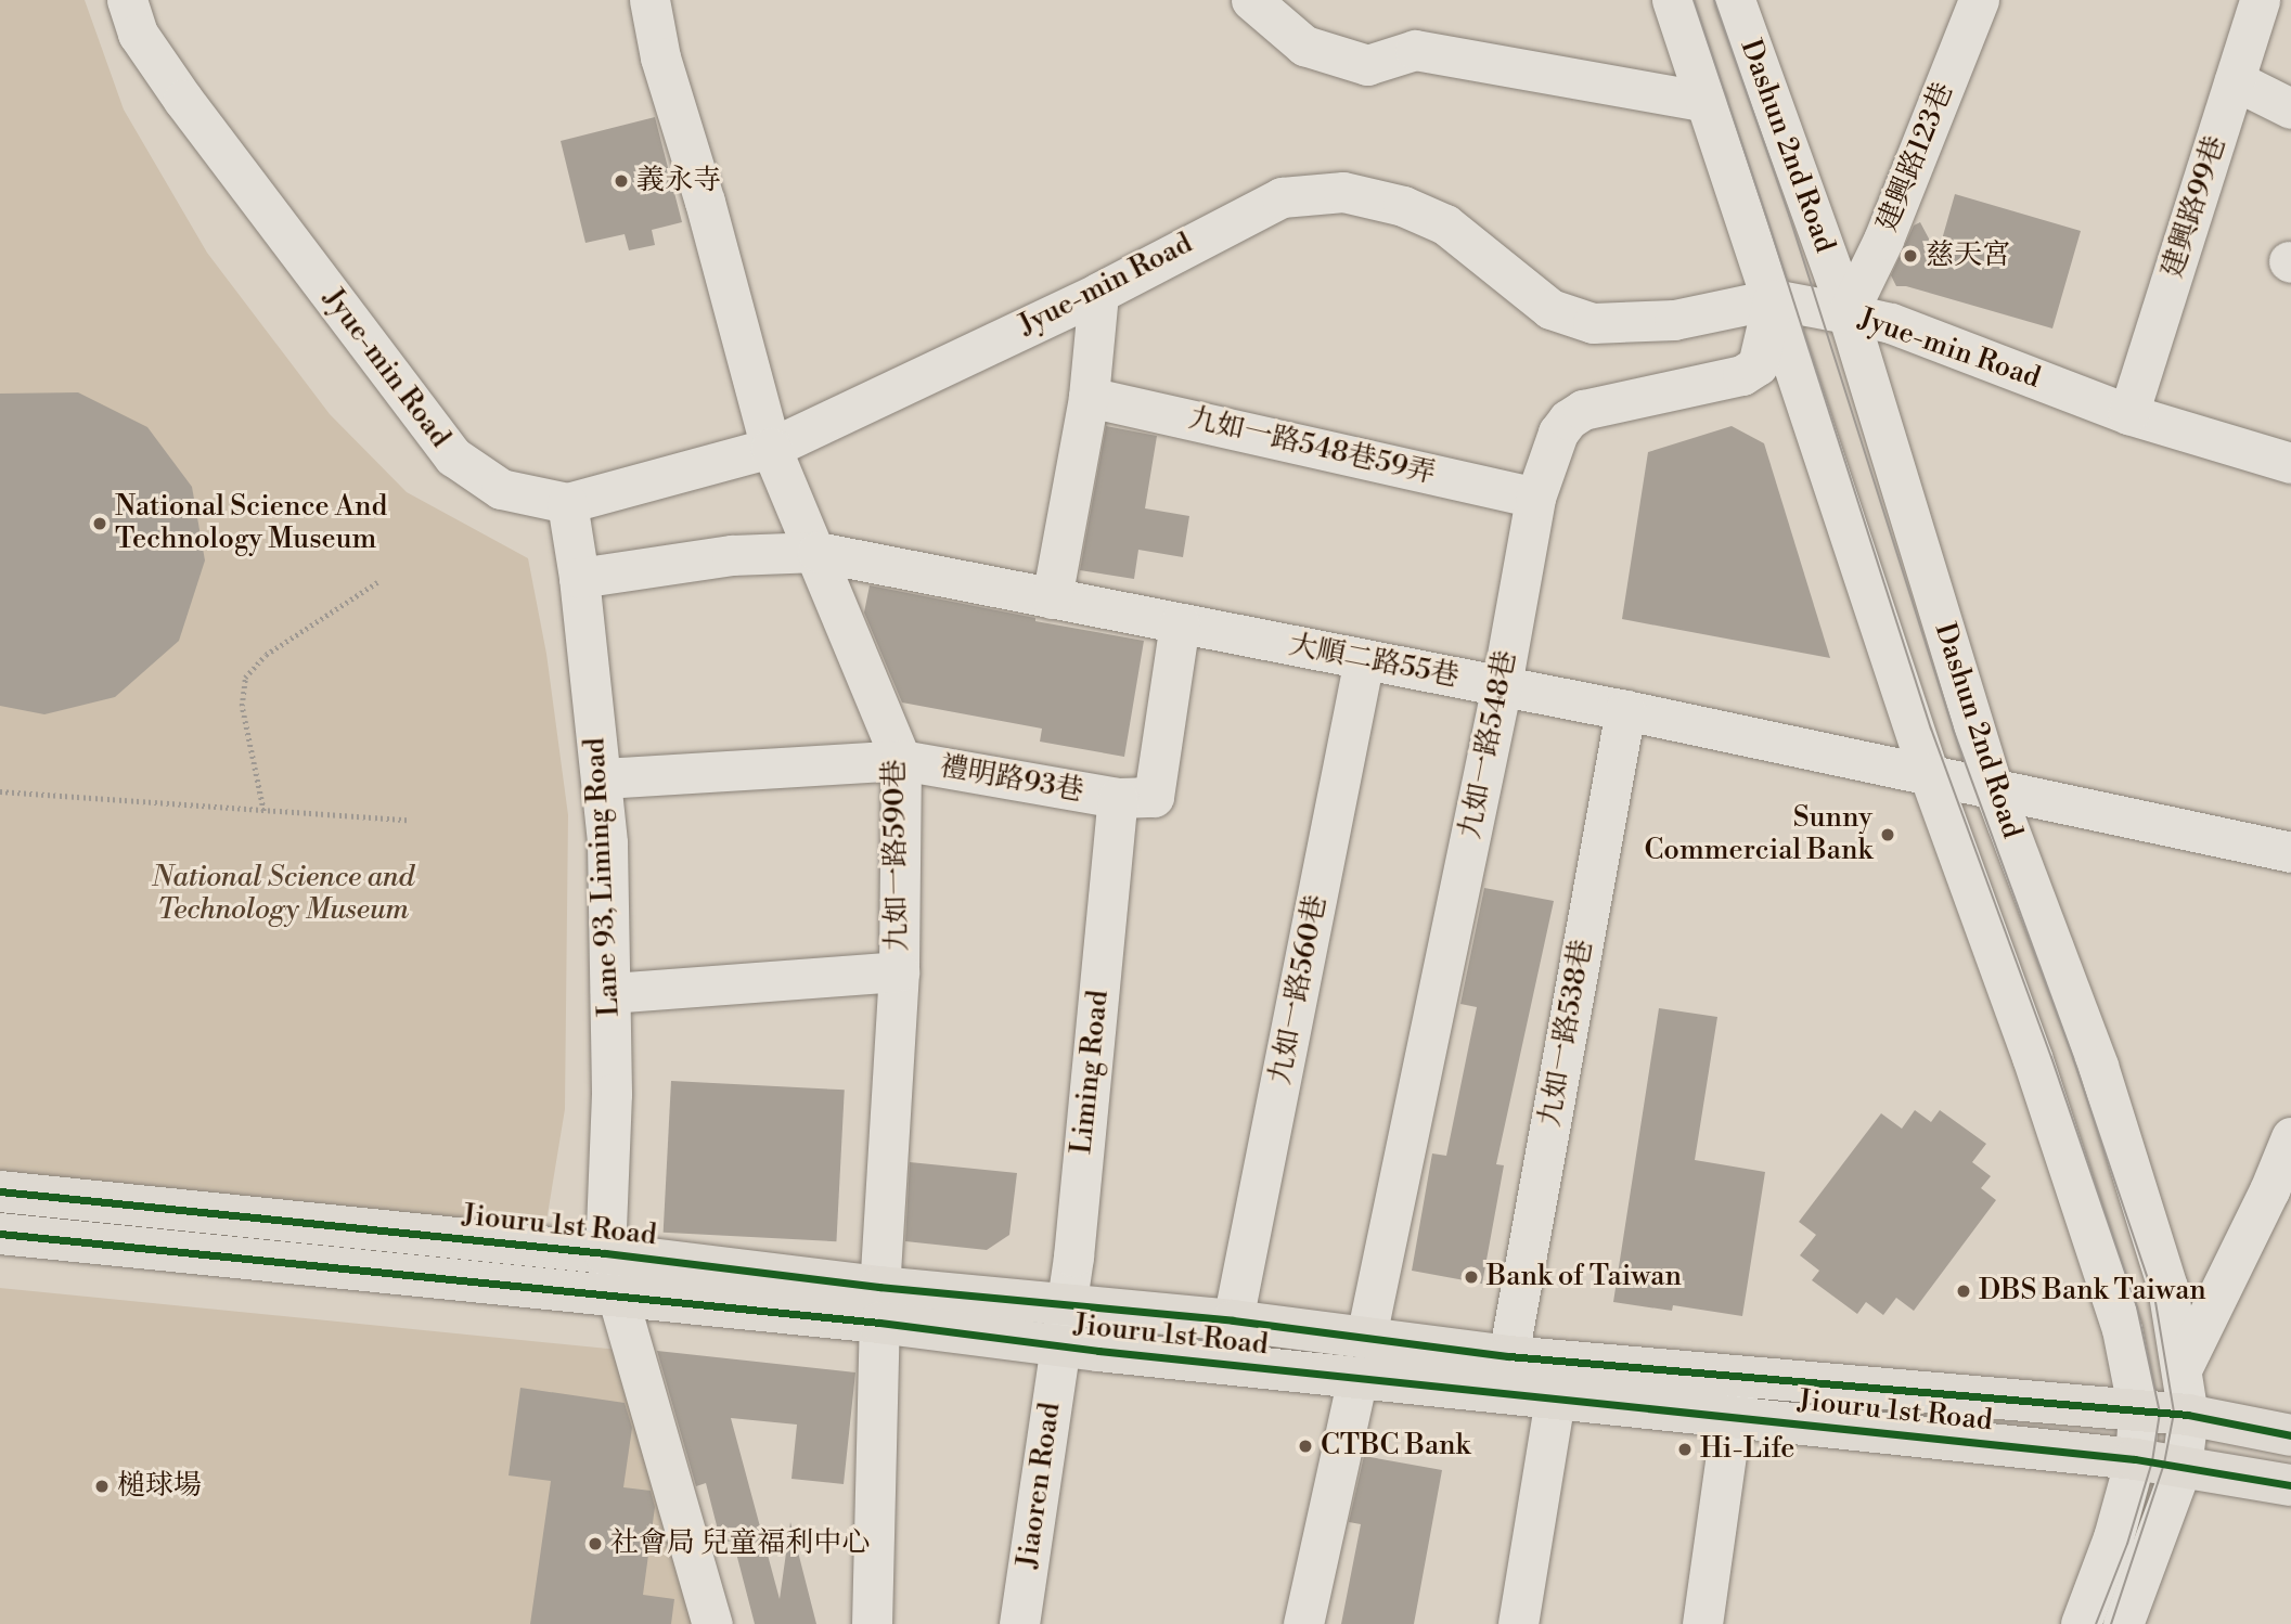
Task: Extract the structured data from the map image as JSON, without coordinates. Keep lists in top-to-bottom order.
{
  "streets": {
    "main road": ["Jiouru 1st Road"],
    "street": [
      "Dashun 2nd Road",
      "建興路123巷",
      "建興路99巷",
      "Jyue-min Road",
      "九如一路548巷59弄",
      "大順二路55巷",
      "九如一路548巷",
      "禮明路93巷",
      "九如一路590巷",
      "Lane 93, Liming Road",
      "九如一路560巷",
      "九如一路538巷",
      "Liming Road",
      "Jiaoren Road"
    ]
  },
  "crossings": [
    ["Dashun 2nd Road", "建興路123巷"],
    ["Dashun 2nd Road", "Jyue-min Road"],
    ["Dashun 2nd Road", "大順二路55巷"],
    ["Dashun 2nd Road", "九如一路548巷"],
    ["Dashun 2nd Road", "Jiouru 1st Road"],
    ["建興路123巷", "Jyue-min Road"],
    ["建興路99巷", "Jyue-min Road"],
    ["Jyue-min Road", "九如一路548巷"],
    ["Jyue-min Road", "九如一路590巷"],
    ["Jyue-min Road", "Lane 93, Liming Road"],
    ["九如一路548巷59弄", "九如一路548巷"],
    ["大順二路55巷", "九如一路548巷"],
    ["大順二路55巷", "禮明路93巷"],
    ["大順二路55巷", "九如一路590巷"],
    ["大順二路55巷", "Lane 93, Liming Road"],
    ["大順二路55巷", "九如一路560巷"],
    ["大順二路55巷", "九如一路538巷"],
    ["九如一路548巷", "Jiouru 1st Road"],
    ["禮明路93巷", "九如一路590巷"],
    ["禮明路93巷", "Lane 93, Liming Road"],
    ["禮明路93巷", "Liming Road"],
    ["九如一路590巷", "Jiouru 1st Road"],
    ["Lane 93, Liming Road", "Jiouru 1st Road"],
    ["九如一路560巷", "Jiouru 1st Road"],
    ["九如一路538巷", "Jiouru 1st Road"],
    ["Liming Road", "Jiouru 1st Road"],
    ["Liming Road", "Jiaoren Road"],
    ["Jiouru 1st Road", "Jiaoren Road"]
  ],
  "parks": ["National Science and Technology Museum"],
  "places": [
    "義永寺",
    "慈天宮",
    "National Science And Technology Museum",
    "Sunny Commercial Bank",
    "Bank of Taiwan",
    "DBS Bank Taiwan",
    "CTBC Bank",
    "Hi-Life",
    "槌球場",
    "社會局 兒童福利中心"
  ]
}
